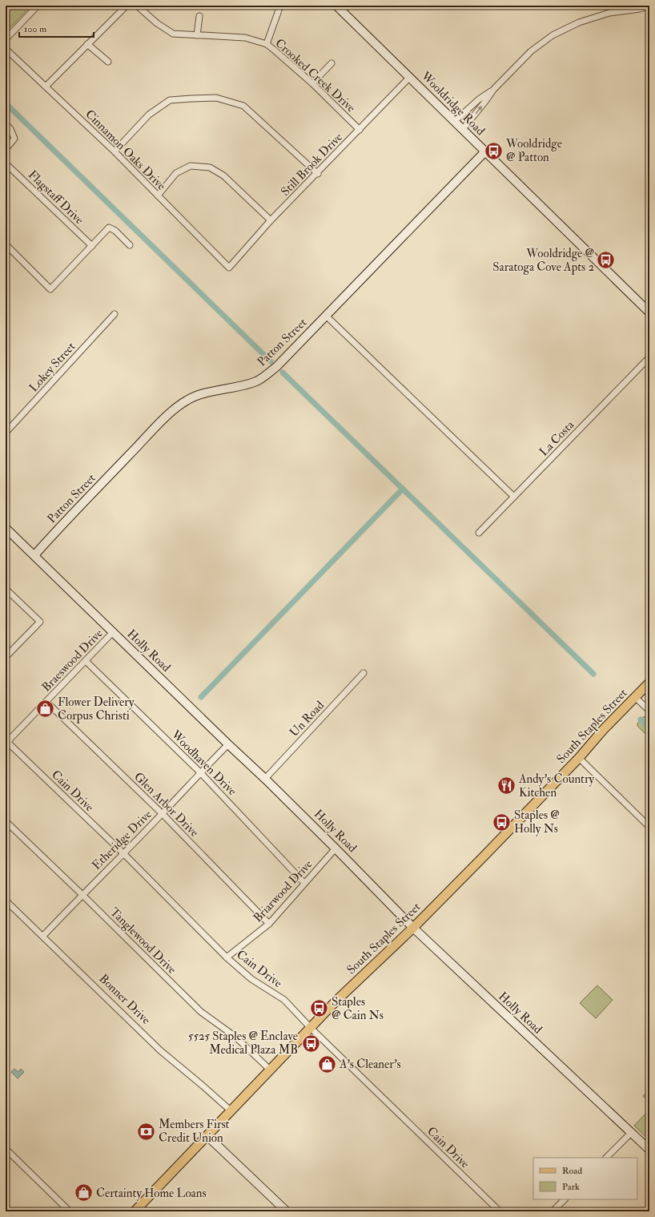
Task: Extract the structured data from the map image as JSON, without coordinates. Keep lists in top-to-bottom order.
{
  "streets": {
    "main road": [
      "Wooldridge Road",
      "Patton Street",
      "Holly Road",
      "South Staples Street"
    ],
    "street": [
      "Crooked Creek Drive",
      "Cinnamon Oaks Drive",
      "Still Brook Drive",
      "Flagstaff Drive",
      "Lokey Street",
      "La Costa",
      "Braeswood Drive",
      "Un Road",
      "Woodhaven Drive",
      "Cain Drive",
      "Glen Arbor Drive",
      "Etheridge Drive",
      "Briarwood Drive",
      "Tanglewood Drive",
      "Bonner Drive"
    ]
  },
  "crossings": [
    ["Crooked Creek Drive", "Still Brook Drive"],
    ["Wooldridge Road", "Still Brook Drive"],
    ["Wooldridge Road", "Patton Street"],
    ["Cinnamon Oaks Drive", "Still Brook Drive"],
    ["Patton Street", "Holly Road"],
    ["Holly Road", "Braeswood Drive"],
    ["Holly Road", "Un Road"],
    ["Holly Road", "South Staples Street"],
    ["Holly Road", "Etheridge Drive"],
    ["Holly Road", "Briarwood Drive"],
    ["Braeswood Drive", "Woodhaven Drive"],
    ["Braeswood Drive", "Cain Drive"],
    ["Braeswood Drive", "Glen Arbor Drive"],
    ["South Staples Street", "Cain Drive"],
    ["South Staples Street", "Tanglewood Drive"],
    ["South Staples Street", "Bonner Drive"],
    ["Woodhaven Drive", "Etheridge Drive"],
    ["Woodhaven Drive", "Briarwood Drive"],
    ["Cain Drive", "Etheridge Drive"],
    ["Cain Drive", "Briarwood Drive"],
    ["Glen Arbor Drive", "Etheridge Drive"],
    ["Glen Arbor Drive", "Briarwood Drive"],
    ["Etheridge Drive", "Tanglewood Drive"],
    ["Etheridge Drive", "Bonner Drive"]
  ],
  "places": {
    "bus stop": [
      "Wooldridge @ Patton",
      "Wooldridge @ Saratoga Cove Apts 2",
      "Staples @ Holly Ns",
      "Staples @ Cain Ns",
      "5525 Staples @ Enclave Medical Plaza MB"
    ],
    "shop": ["Flower Delivery Corpus Christi", "A's Cleaner's", "Certainty Home Loans"],
    "restaurant": ["Andy's Country Kitchen"],
    "bank": ["Members First Credit Union"]
  },
  "legend": ["Road", "Park"],
  "scale_bar": "100 m"
}
